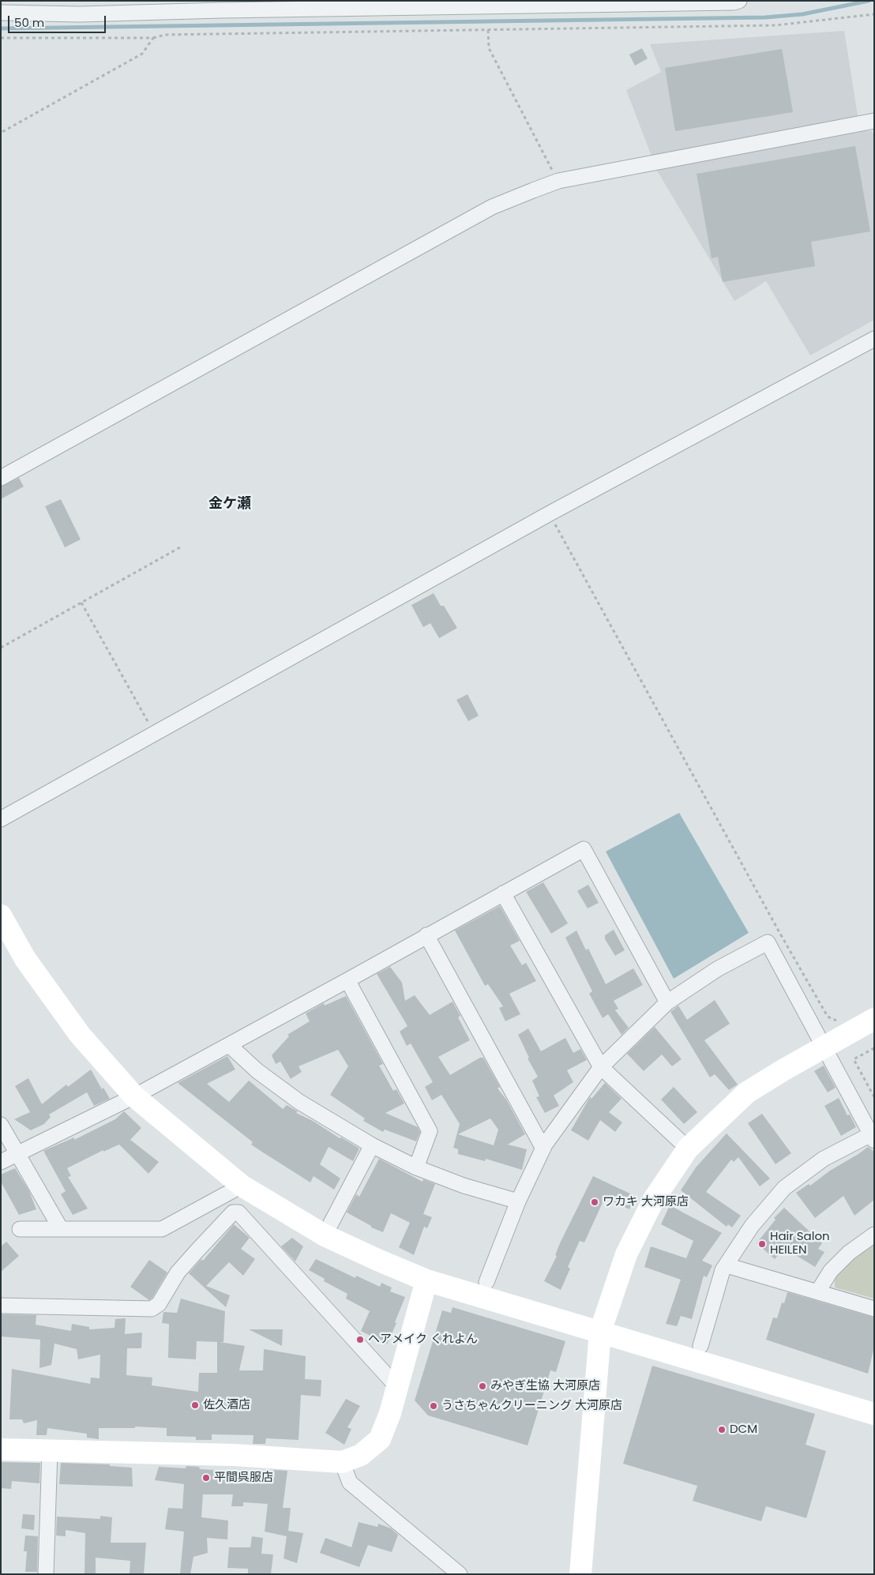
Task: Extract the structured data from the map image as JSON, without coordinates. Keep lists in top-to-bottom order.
{
  "districts": ["金ケ瀬"],
  "places": [
    "ワカキ 大河原店",
    "Hair Salon HEILEN",
    "ヘアメイク くれよん",
    "みやぎ生協 大河原店",
    "佐久酒店",
    "うさちゃんクリーニング 大河原店",
    "DCM",
    "平間呉服店"
  ],
  "scale_bar": "50 m"
}
